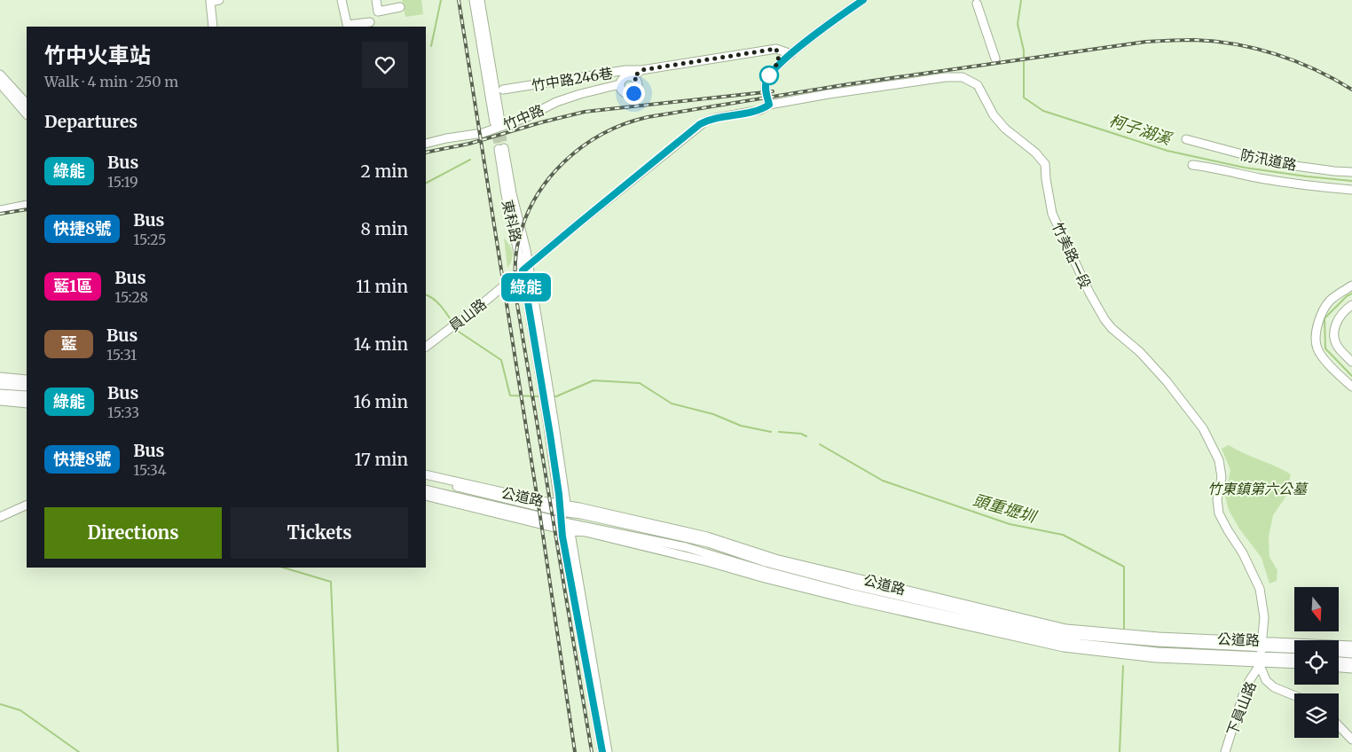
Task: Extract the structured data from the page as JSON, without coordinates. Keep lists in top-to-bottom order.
{
  "streets": {
    "street": [
      "竹中路246巷",
      "竹中路",
      "防汛道路",
      "東科路",
      "竹美路一段",
      "員山路",
      "公道路",
      "下員山路"
    ]
  },
  "crossings": [
    ["東科路", "員山路"],
    ["東科路", "公道路"],
    ["竹美路一段", "員山路"],
    ["竹美路一段", "公道路"],
    ["竹美路一段", "下員山路"],
    ["公道路", "下員山路"]
  ],
  "water": ["柯子湖溪", "頭重壢圳"],
  "parks": ["竹東鎮第六公墓"],
  "lines": ["bus line 綠能"],
  "north": "bottom",
  "page": {
    "on_map": "綠能",
    "heading": [
      ["竹中火車站", "Walk · 4 min · 250 m"],
      "Departures"
    ],
    "list": [
      {
        "mark": "綠能",
        "name": "Bus",
        "note": "15:19",
        "value": "2 min"
      },
      {
        "mark": "快捷8號",
        "name": "Bus",
        "note": "15:25",
        "value": "8 min"
      },
      {
        "mark": "藍1區",
        "name": "Bus",
        "note": "15:28",
        "value": "11 min"
      },
      {
        "mark": "藍",
        "name": "Bus",
        "note": "15:31",
        "value": "14 min"
      },
      {
        "mark": "綠能",
        "name": "Bus",
        "note": "15:33",
        "value": "16 min"
      },
      {
        "mark": "快捷8號",
        "name": "Bus",
        "note": "15:34",
        "value": "17 min"
      }
    ],
    "buttons": ["Directions", "Tickets"]
  }
}
